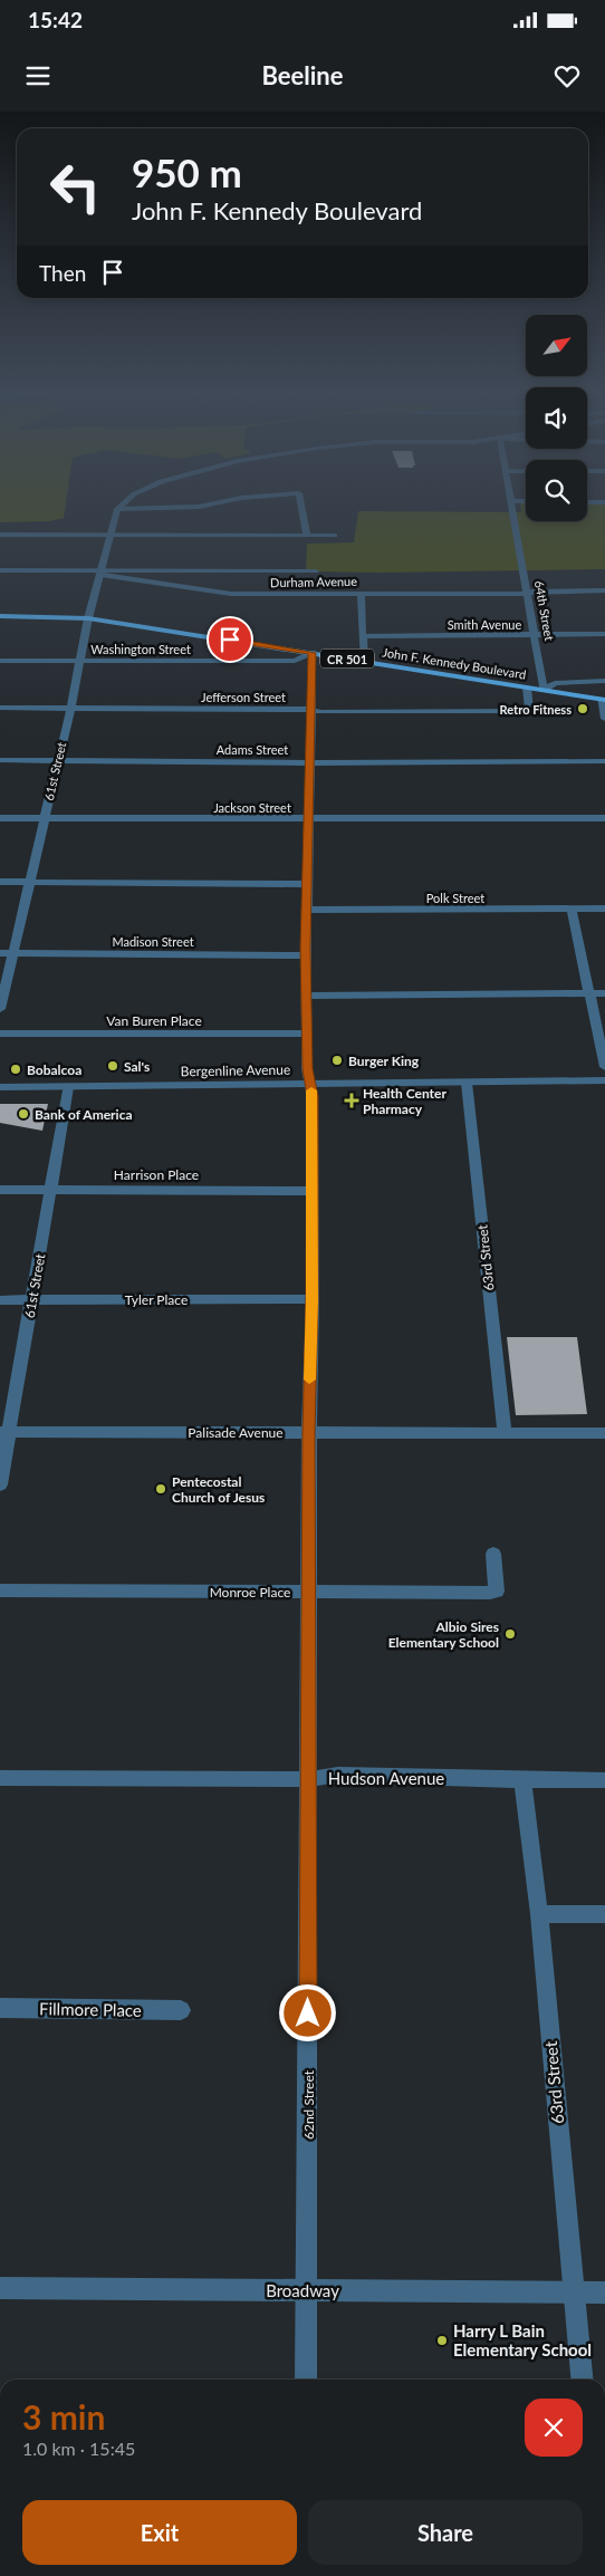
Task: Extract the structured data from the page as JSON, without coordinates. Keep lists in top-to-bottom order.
{
  "streets": {
    "main road": ["CR 501", "John F. Kennedy Boulevard"],
    "street": [
      "Durham Avenue",
      "64th Street",
      "Smith Avenue",
      "Washington Street",
      "Jefferson Street",
      "Adams Street",
      "61st Street",
      "Jackson Street",
      "Polk Street",
      "Madison Street",
      "Van Buren Place",
      "Bergenline Avenue",
      "Harrison Place",
      "63rd Street",
      "Tyler Place",
      "Palisade Avenue",
      "Monroe Place",
      "Hudson Avenue",
      "Fillmore Place",
      "62nd Street",
      "Broadway"
    ]
  },
  "crossings": [
    ["Durham Avenue", "64th Street"],
    ["Durham Avenue", "61st Street"],
    ["64th Street", "Smith Avenue"],
    ["64th Street", "John F. Kennedy Boulevard"],
    ["Washington Street", "John F. Kennedy Boulevard"],
    ["Washington Street", "61st Street"],
    ["Washington Street", "62nd Street"],
    ["John F. Kennedy Boulevard", "Jefferson Street"],
    ["John F. Kennedy Boulevard", "61st Street"],
    ["John F. Kennedy Boulevard", "62nd Street"],
    ["Jefferson Street", "61st Street"],
    ["Jefferson Street", "62nd Street"],
    ["Adams Street", "61st Street"],
    ["Adams Street", "62nd Street"],
    ["61st Street", "Jackson Street"],
    ["61st Street", "Madison Street"],
    ["61st Street", "Bergenline Avenue"],
    ["61st Street", "Harrison Place"],
    ["61st Street", "Tyler Place"],
    ["61st Street", "Palisade Avenue"],
    ["Jackson Street", "62nd Street"],
    ["Polk Street", "62nd Street"],
    ["Madison Street", "62nd Street"],
    ["Van Buren Place", "62nd Street"],
    ["Bergenline Avenue", "63rd Street"],
    ["Bergenline Avenue", "62nd Street"],
    ["Harrison Place", "62nd Street"],
    ["63rd Street", "Palisade Avenue"],
    ["63rd Street", "Hudson Avenue"],
    ["63rd Street", "Broadway"],
    ["Tyler Place", "62nd Street"],
    ["Palisade Avenue", "62nd Street"],
    ["Monroe Place", "62nd Street"],
    ["Hudson Avenue", "62nd Street"],
    ["62nd Street", "Broadway"]
  ],
  "places": {
    "other": [
      "Retro Fitness",
      "Burger King",
      "Sal's",
      "Bobalcoa",
      "Bank of America",
      "Pentecostal Church of Jesus",
      "Albio Sires Elementary School",
      "Harry L Bain Elementary School"
    ],
    "health": ["Health Center Pharmacy"]
  },
  "north": "top right",
  "page": {
    "status": "15:42",
    "header": "Beeline",
    "turn": ["950 m", "John F. Kennedy Boulevard"],
    "then": "Then",
    "heading": ["3 min", "1.0 km · 15:45"],
    "buttons": ["Exit", "Share"]
  }
}
